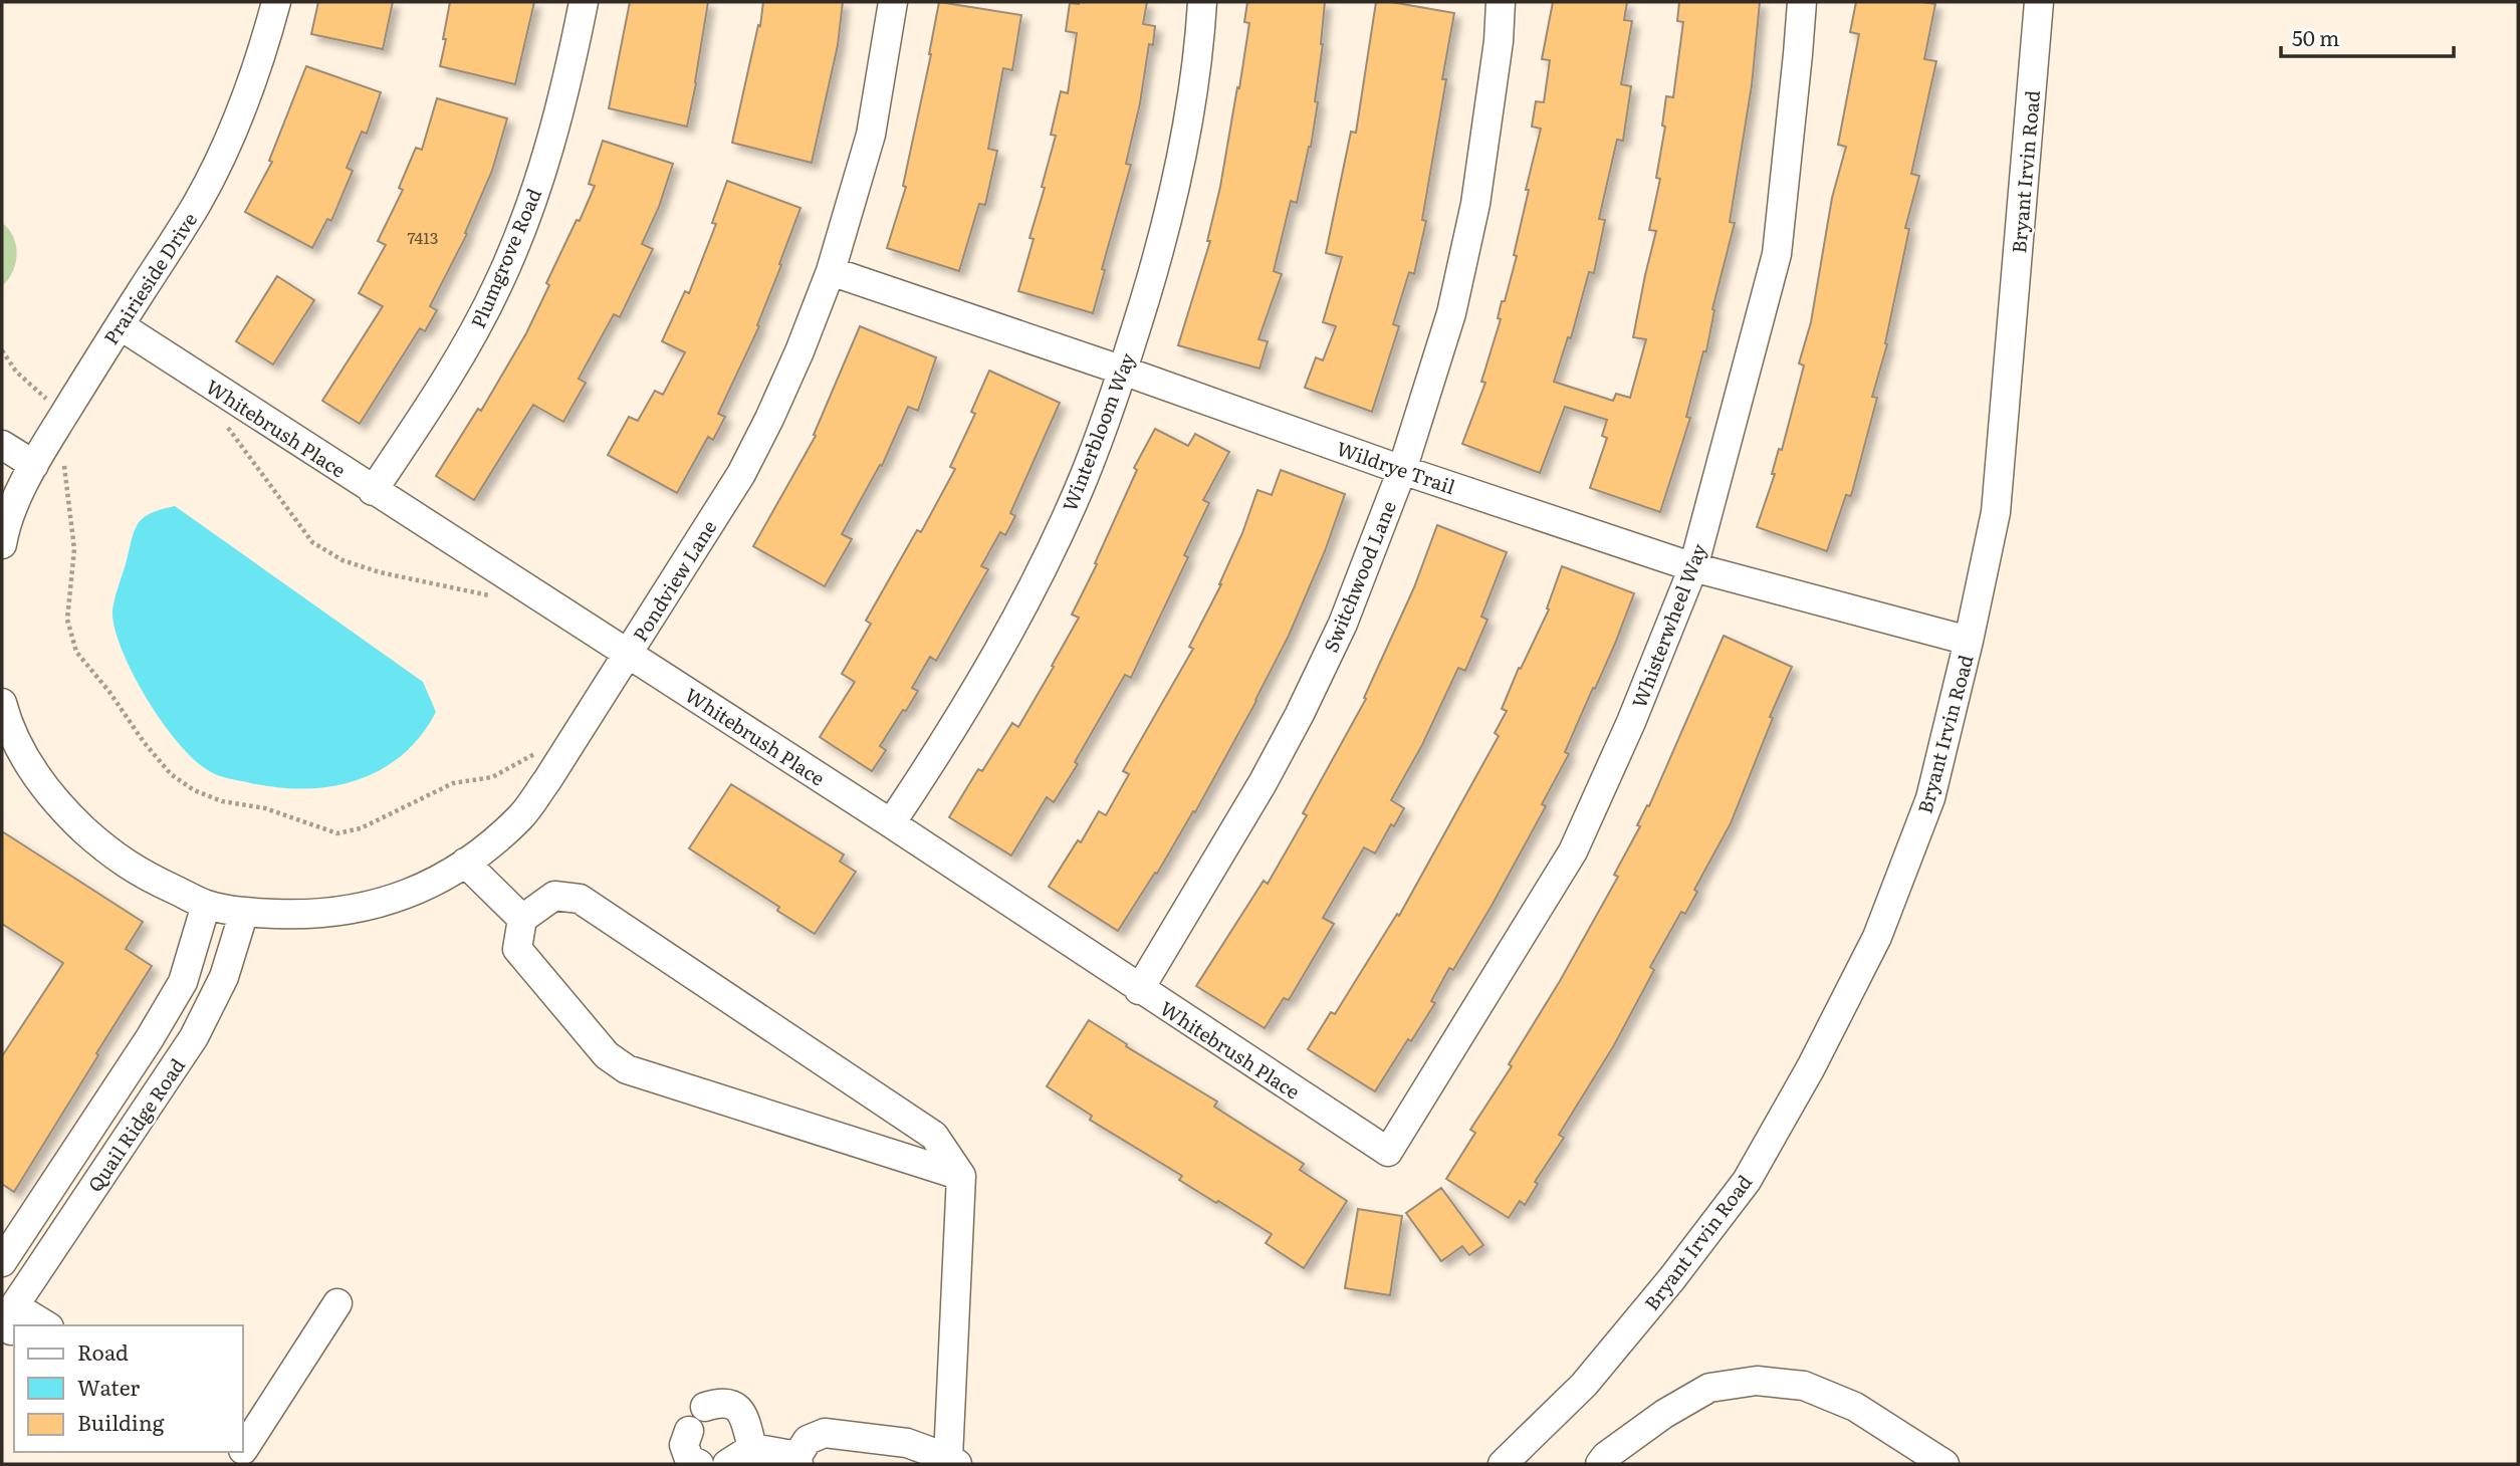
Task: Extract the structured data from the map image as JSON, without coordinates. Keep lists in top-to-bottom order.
{
  "streets": {
    "street": [
      "Bryant Irvin Road",
      "Plumgrove Road",
      "Prairieside Drive",
      "Whitebrush Place",
      "Winterbloom Way",
      "Wildrye Trail",
      "Switchwood Lane",
      "Pondview Lane",
      "Whisterwheel Way",
      "Quail Ridge Road"
    ]
  },
  "crossings": [
    ["Bryant Irvin Road", "Wildrye Trail"],
    ["Plumgrove Road", "Whitebrush Place"],
    ["Prairieside Drive", "Whitebrush Place"],
    ["Whitebrush Place", "Winterbloom Way"],
    ["Whitebrush Place", "Switchwood Lane"],
    ["Whitebrush Place", "Pondview Lane"],
    ["Whitebrush Place", "Whisterwheel Way"],
    ["Winterbloom Way", "Wildrye Trail"],
    ["Wildrye Trail", "Switchwood Lane"],
    ["Wildrye Trail", "Pondview Lane"],
    ["Wildrye Trail", "Whisterwheel Way"],
    ["Pondview Lane", "Quail Ridge Road"]
  ],
  "house_numbers": ["7413"],
  "legend": ["Road", "Water", "Building"],
  "scale_bar": "50 m"
}
